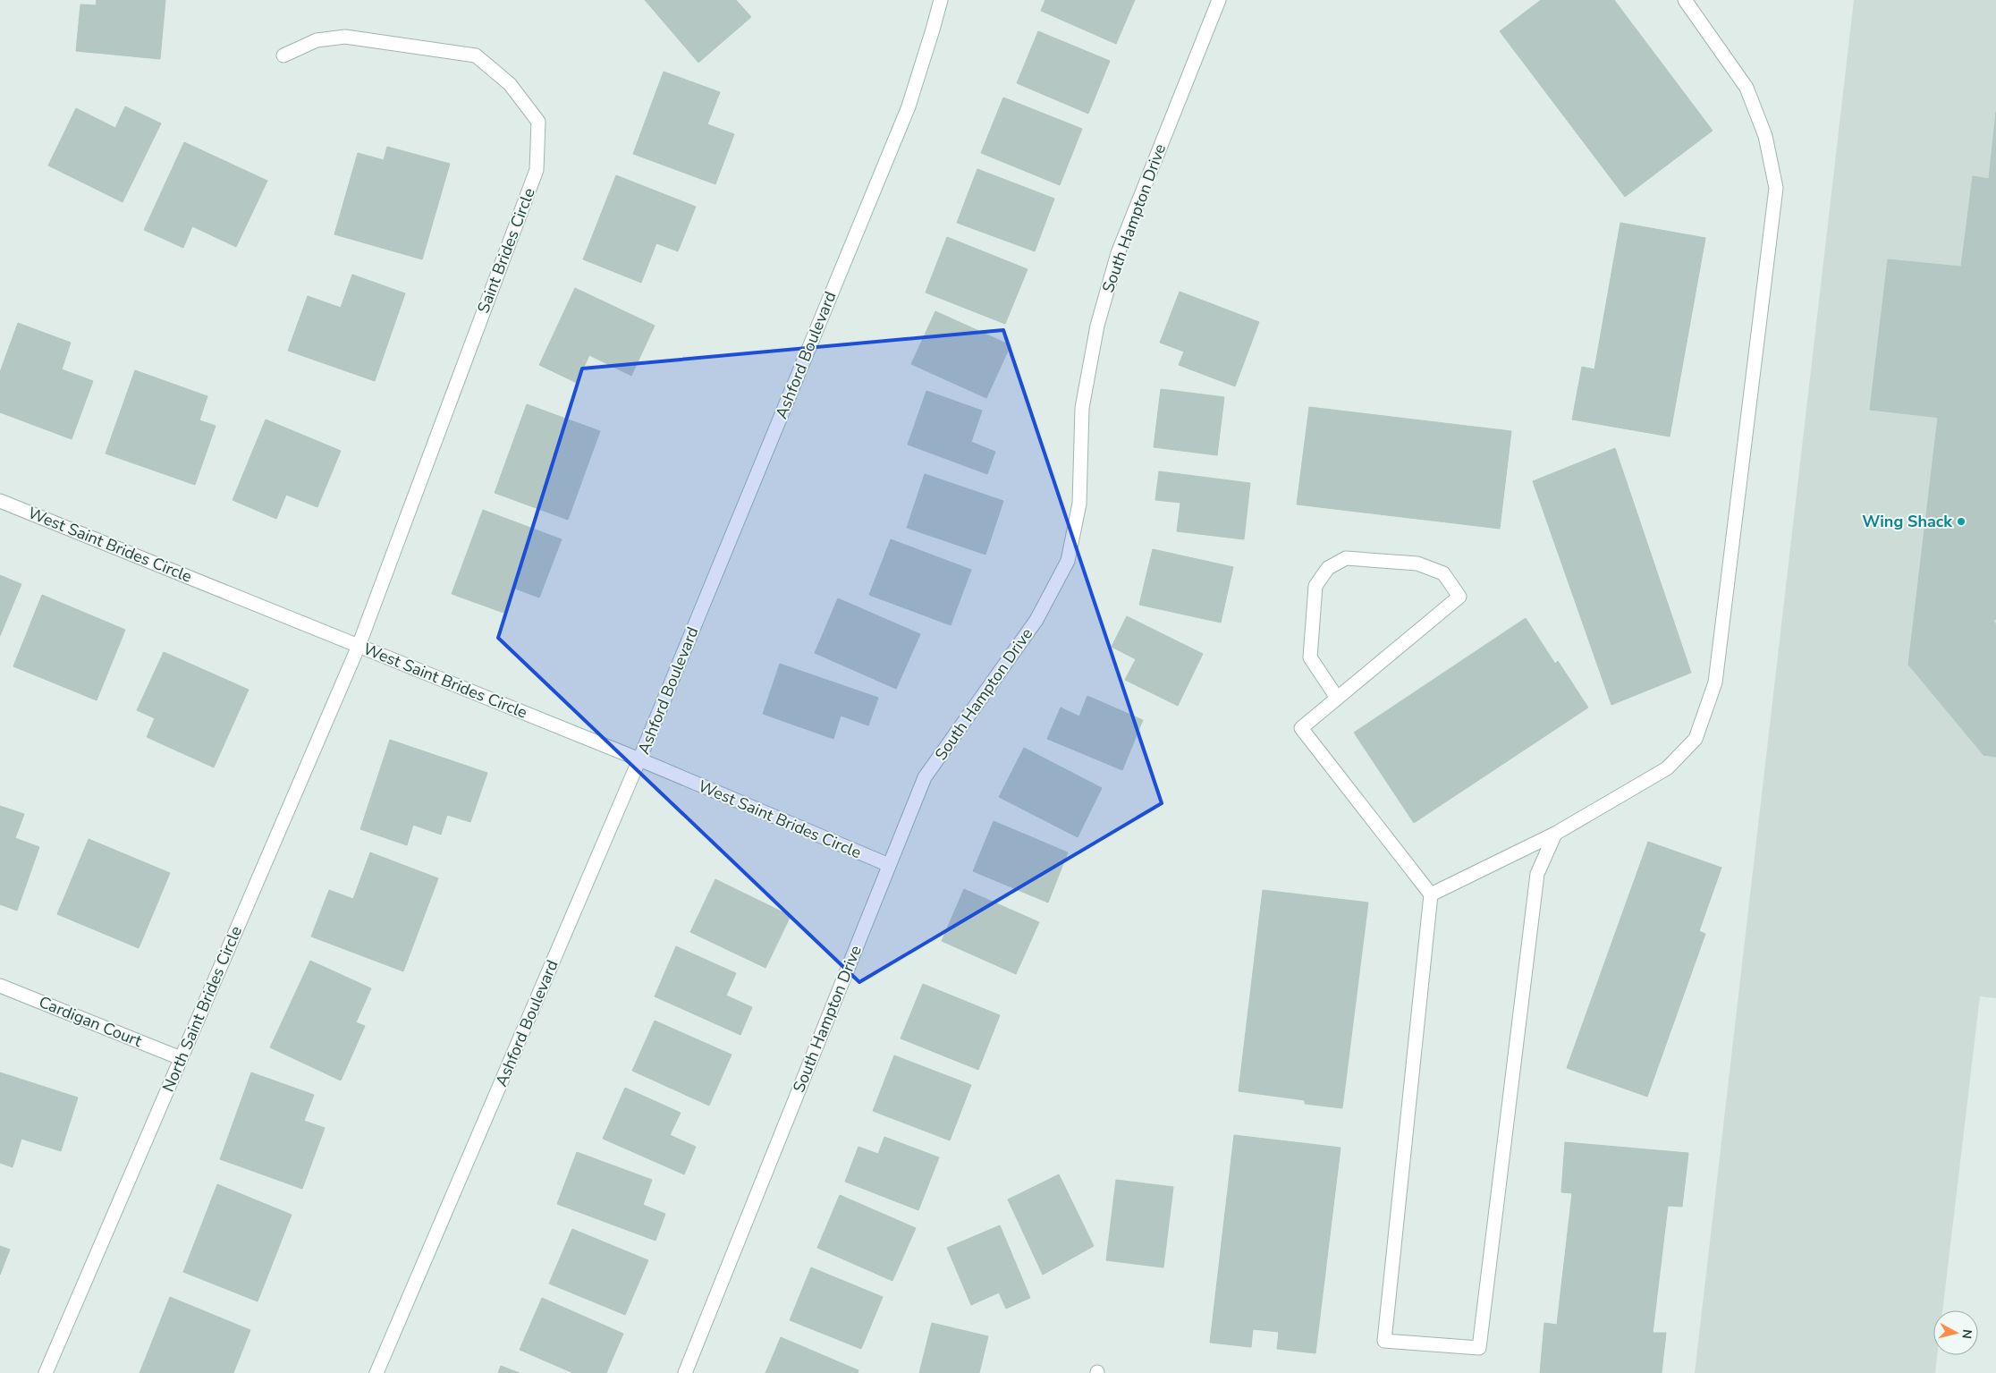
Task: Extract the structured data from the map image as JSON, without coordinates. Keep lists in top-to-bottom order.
{
  "streets": {
    "street": [
      "South Hampton Drive",
      "Saint Brides Circle",
      "Ashford Boulevard",
      "West Saint Brides Circle",
      "North Saint Brides Circle",
      "Cardigan Court"
    ]
  },
  "crossings": [
    ["South Hampton Drive", "West Saint Brides Circle"],
    ["Saint Brides Circle", "West Saint Brides Circle"],
    ["Saint Brides Circle", "North Saint Brides Circle"],
    ["Ashford Boulevard", "West Saint Brides Circle"],
    ["West Saint Brides Circle", "North Saint Brides Circle"],
    ["North Saint Brides Circle", "Cardigan Court"]
  ],
  "places": ["Wing Shack"],
  "north": "right"
}
